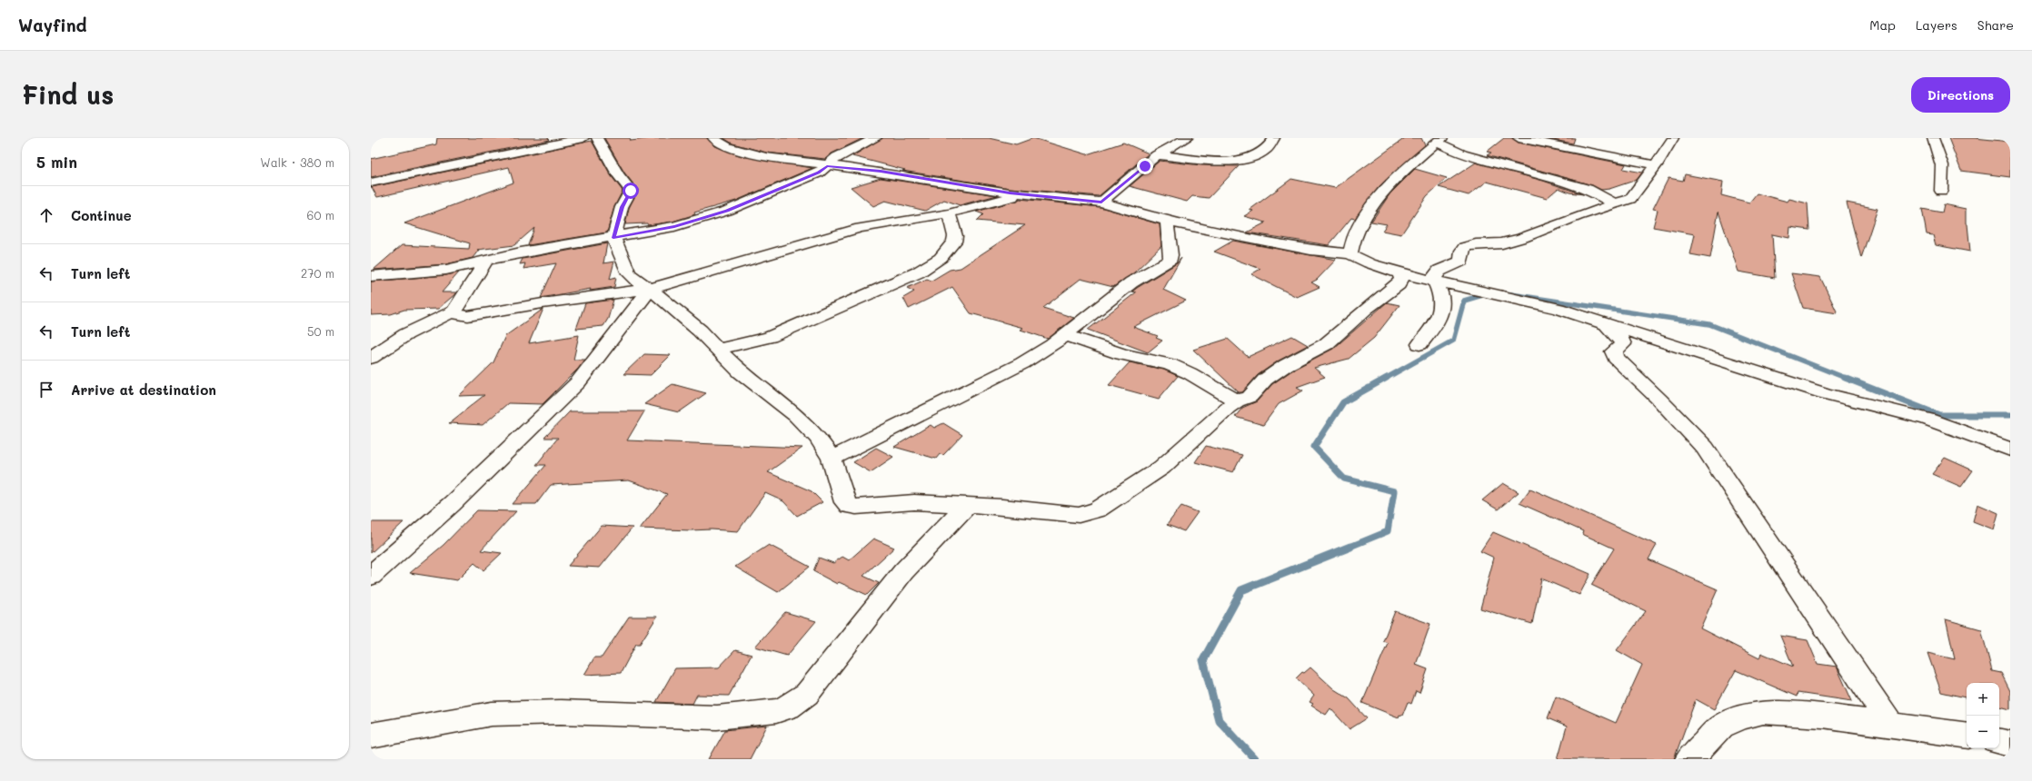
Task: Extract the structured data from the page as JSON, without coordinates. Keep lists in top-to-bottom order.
{
  "page": {
    "header": "Wayfind",
    "nav": ["Map", "Layers", "Share"],
    "buttons": "Directions",
    "title": "Find us",
    "heading": ["5 min", "Walk · 380 m"],
    "list": [
      ["Continue", "60 m"],
      ["Turn left", "270 m"],
      ["Turn left", "50 m"],
      "Arrive at destination"
    ],
    "map_buttons": ["+", "−"]
  }
}
